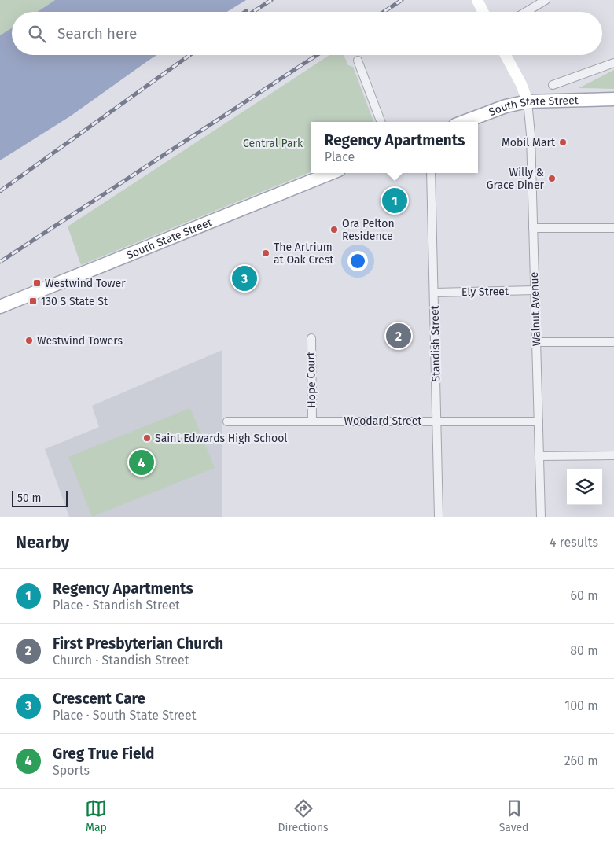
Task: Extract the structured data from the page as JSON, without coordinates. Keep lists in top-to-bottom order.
{
  "streets": {
    "main road": ["South State Street"],
    "street": [
      "Ely Street",
      "Walnut Avenue",
      "Standish Street",
      "Hope Court",
      "Woodard Street"
    ]
  },
  "crossings": [
    ["South State Street", "Walnut Avenue"],
    ["Ely Street", "Walnut Avenue"],
    ["Ely Street", "Standish Street"],
    ["Walnut Avenue", "Woodard Street"],
    ["Standish Street", "Woodard Street"],
    ["Hope Court", "Woodard Street"]
  ],
  "parks": ["Central Park"],
  "places": {
    "other": [
      "Mobil Mart",
      "Willy & Grace Diner",
      "Ora Pelton Residence",
      "The Artrium at Oak Crest",
      "Westwind Towers",
      "Saint Edwards High School"
    ],
    "transit": ["Westwind Tower", "130 S State St"]
  },
  "scale_bar": "50 m",
  "page": {
    "search": "Search here",
    "popup": ["Regency Apartments", "Place"],
    "pins": [
      "1",
      "3",
      "2",
      "4"
    ],
    "scale": "50 m",
    "heading": ["Nearby", "4 results"],
    "list": [
      {
        "mark": "1",
        "name": "Regency Apartments",
        "note": "Place · Standish Street",
        "value": "60 m"
      },
      {
        "mark": "2",
        "name": "First Presbyterian Church",
        "note": "Church · Standish Street",
        "value": "80 m"
      },
      {
        "mark": "3",
        "name": "Crescent Care",
        "note": "Place · South State Street",
        "value": "100 m"
      },
      {
        "mark": "4",
        "name": "Greg True Field",
        "note": "Sports",
        "value": "260 m"
      }
    ],
    "nav": ["Map", "Directions", "Saved"]
  }
}
